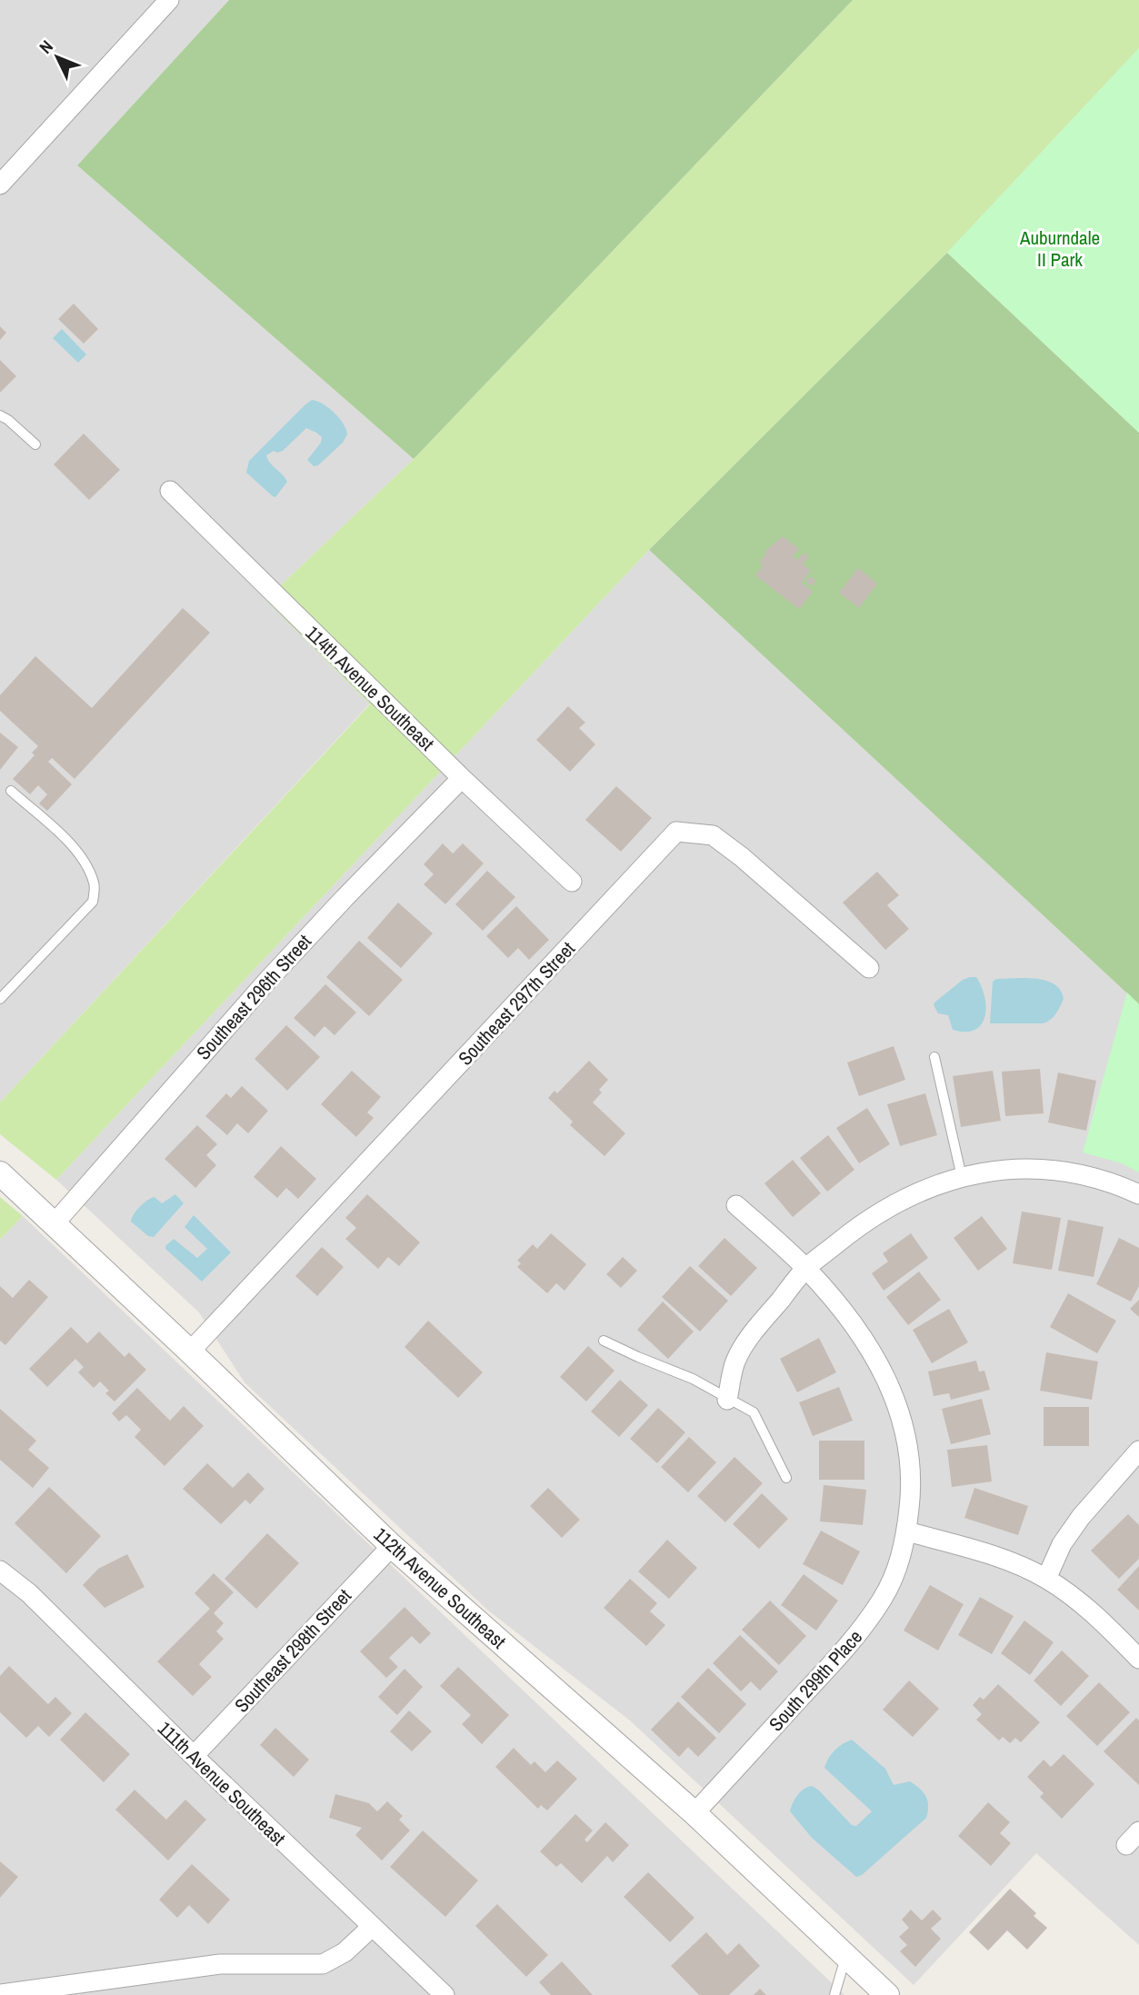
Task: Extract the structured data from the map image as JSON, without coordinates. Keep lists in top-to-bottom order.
{
  "streets": {
    "street": [
      "114th Avenue Southeast",
      "Southeast 296th Street",
      "Southeast 297th Street",
      "112th Avenue Southeast",
      "Southeast 298th Street",
      "South 299th Place",
      "111th Avenue Southeast"
    ]
  },
  "crossings": [
    ["114th Avenue Southeast", "Southeast 296th Street"],
    ["Southeast 296th Street", "112th Avenue Southeast"],
    ["Southeast 297th Street", "112th Avenue Southeast"],
    ["112th Avenue Southeast", "Southeast 298th Street"],
    ["112th Avenue Southeast", "South 299th Place"],
    ["Southeast 298th Street", "111th Avenue Southeast"]
  ],
  "parks": ["Auburndale II Park"],
  "north": "top left"
}
